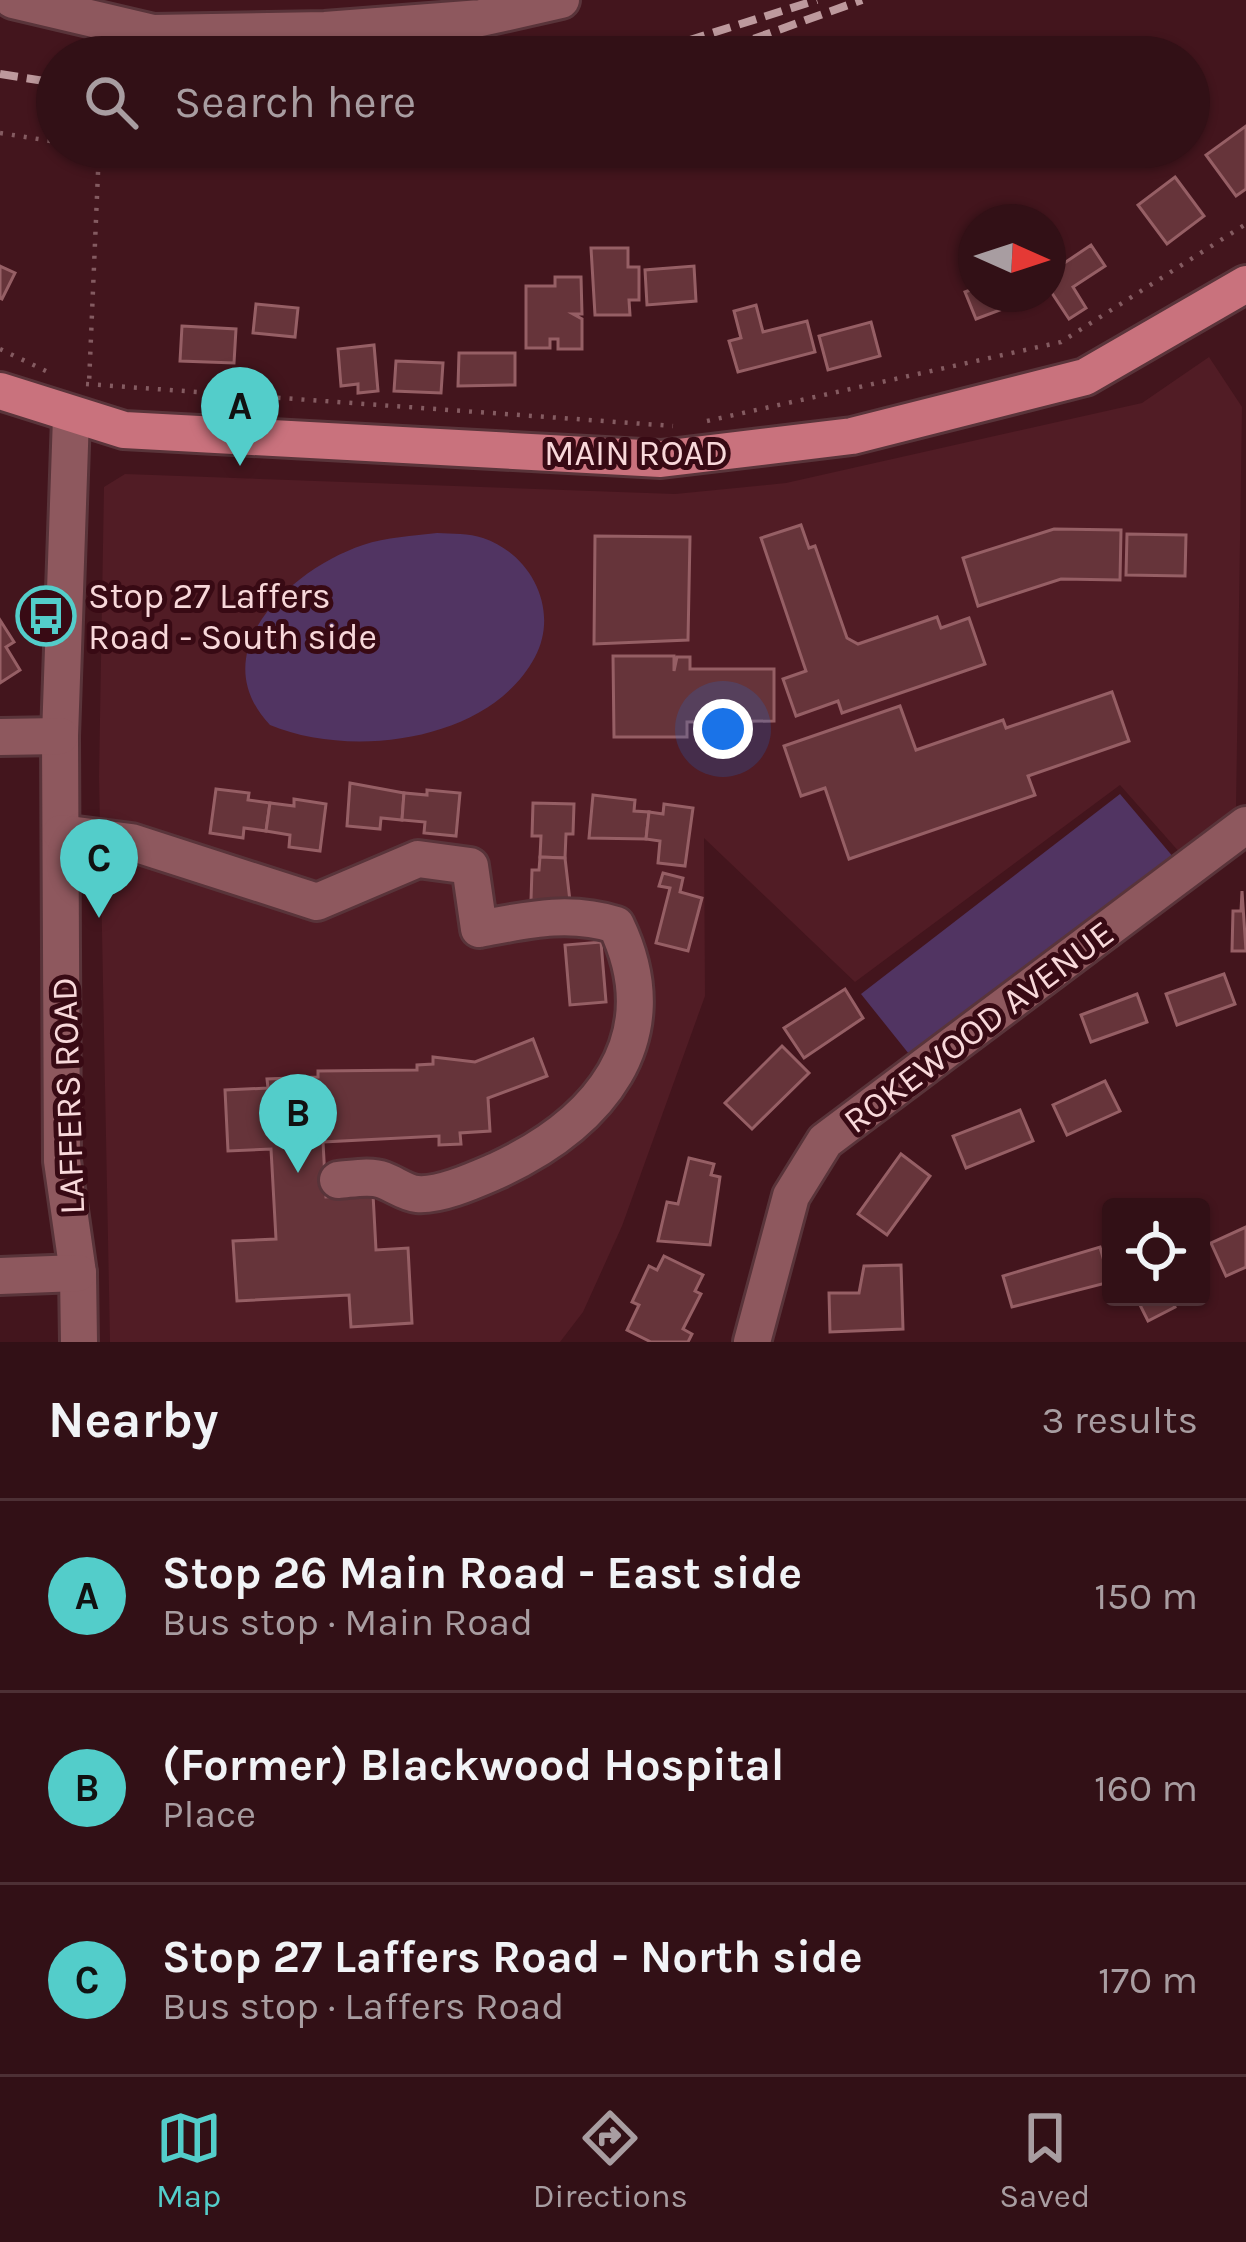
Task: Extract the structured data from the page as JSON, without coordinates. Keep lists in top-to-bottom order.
{
  "streets": {
    "main road": ["MAIN ROAD"],
    "street": ["ROKEWOOD AVENUE", "LAFFERS ROAD"]
  },
  "crossings": [
    ["MAIN ROAD", "LAFFERS ROAD"]
  ],
  "places": {
    "bus stop": ["Stop 27 Laffers Road - South side"]
  },
  "north": "right",
  "page": {
    "search": "Search here",
    "pins": ["A", "C", "B"],
    "heading": ["Nearby", "3 results"],
    "list": [
      {
        "mark": "A",
        "name": "Stop 26 Main Road - East side",
        "note": "Bus stop · Main Road",
        "value": "150 m"
      },
      {
        "mark": "B",
        "name": "(Former) Blackwood Hospital",
        "note": "Place",
        "value": "160 m"
      },
      {
        "mark": "C",
        "name": "Stop 27 Laffers Road - North side",
        "note": "Bus stop · Laffers Road",
        "value": "170 m"
      }
    ],
    "nav": ["Map", "Directions", "Saved"]
  }
}
